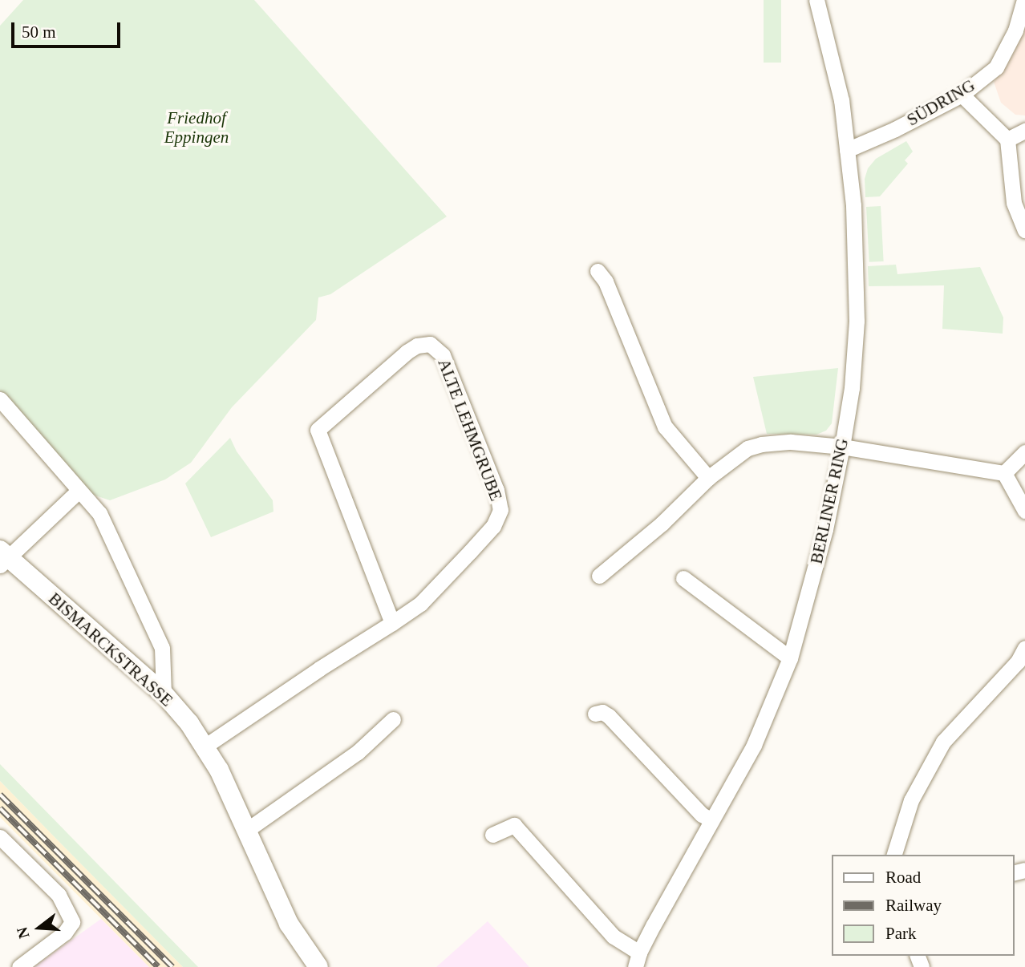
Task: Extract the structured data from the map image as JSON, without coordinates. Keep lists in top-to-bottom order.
{
  "streets": {
    "street": [
      "SÜDRING",
      "ALTE LEHMGRUBE",
      "BERLINER RING",
      "BISMARCKSTRASSE"
    ]
  },
  "crossings": [
    ["SÜDRING", "BERLINER RING"],
    ["ALTE LEHMGRUBE", "BISMARCKSTRASSE"]
  ],
  "parks": ["Friedhof Eppingen"],
  "legend": ["Road", "Railway", "Park"],
  "scale_bar": "50 m",
  "north": "left"
}
